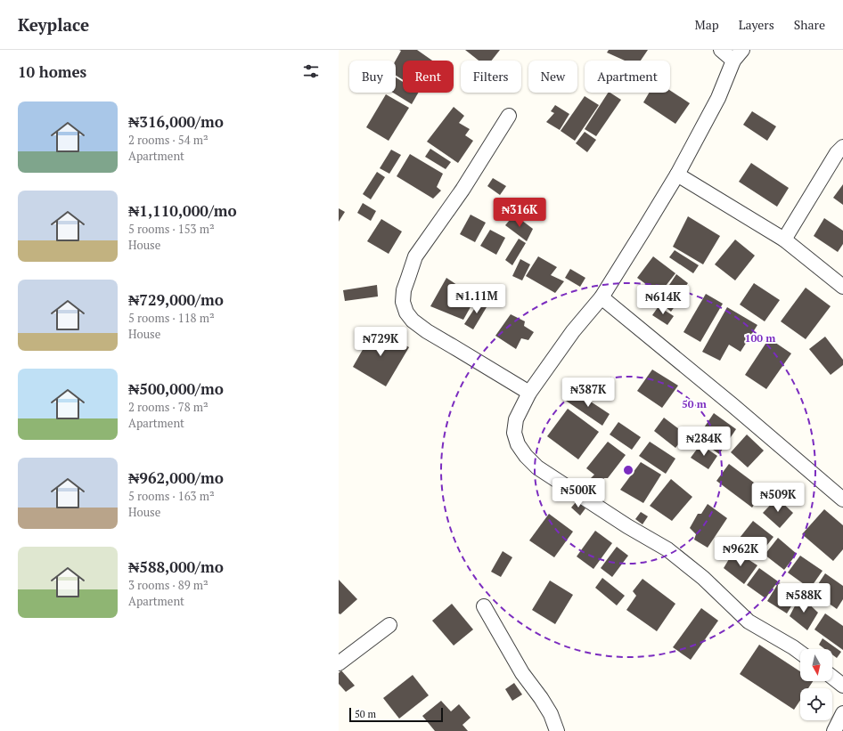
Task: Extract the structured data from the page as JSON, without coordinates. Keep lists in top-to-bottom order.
{
  "scale_bar": "50 m",
  "north": "bottom",
  "page": {
    "header": "Keyplace",
    "nav": ["Map", "Layers", "Share"],
    "heading": "10 homes",
    "chip": [
      "Buy",
      "Rent",
      "Filters",
      "New",
      "Apartment"
    ],
    "list": [
      {
        "name": "₦316,000/mo",
        "note": "2 rooms · 54 m² · Apartment"
      },
      {
        "name": "₦1,110,000/mo",
        "note": "5 rooms · 153 m² · House"
      },
      {
        "name": "₦729,000/mo",
        "note": "5 rooms · 118 m² · House"
      },
      {
        "name": "₦500,000/mo",
        "note": "2 rooms · 78 m² · Apartment"
      },
      {
        "name": "₦962,000/mo",
        "note": "5 rooms · 163 m² · House"
      },
      {
        "name": "₦588,000/mo",
        "note": "3 rooms · 89 m² · Apartment"
      }
    ],
    "price": [
      "₦316K",
      "₦1.11M",
      "₦614K",
      "₦729K",
      "₦387K",
      "₦284K",
      "₦500K",
      "₦509K",
      "₦962K",
      "₦588K"
    ],
    "scale": "50 m"
  },
  "rings": ["100 m", "50 m"]
}
